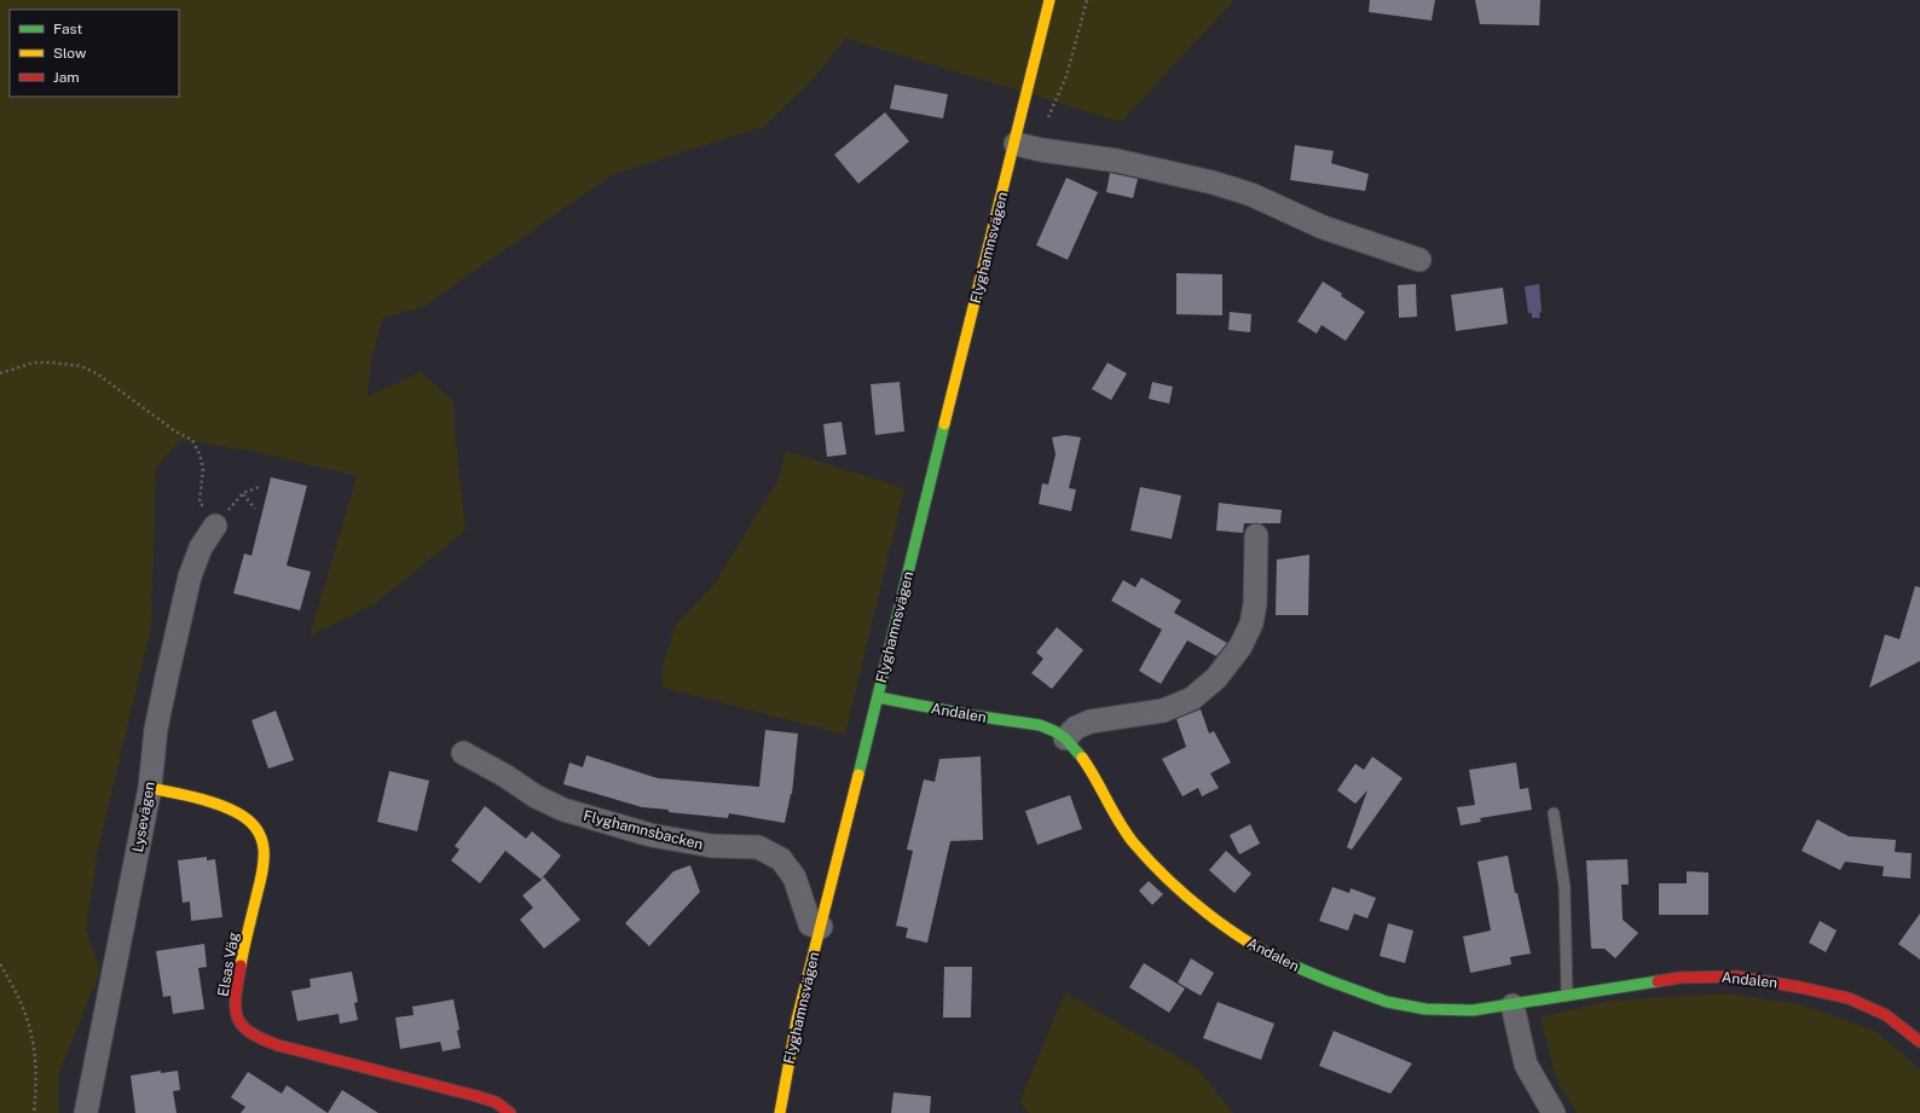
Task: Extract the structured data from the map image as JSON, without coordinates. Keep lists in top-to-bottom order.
{
  "streets": {
    "street": [
      "Flyghamnsvägen",
      "Andalen",
      "Lysevägen",
      "Flyghamnsbacken",
      "Elsas Väg"
    ]
  },
  "crossings": [
    ["Flyghamnsvägen", "Andalen"],
    ["Flyghamnsvägen", "Flyghamnsbacken"],
    ["Lysevägen", "Elsas Väg"]
  ],
  "legend": ["Fast", "Slow", "Jam"]
}
